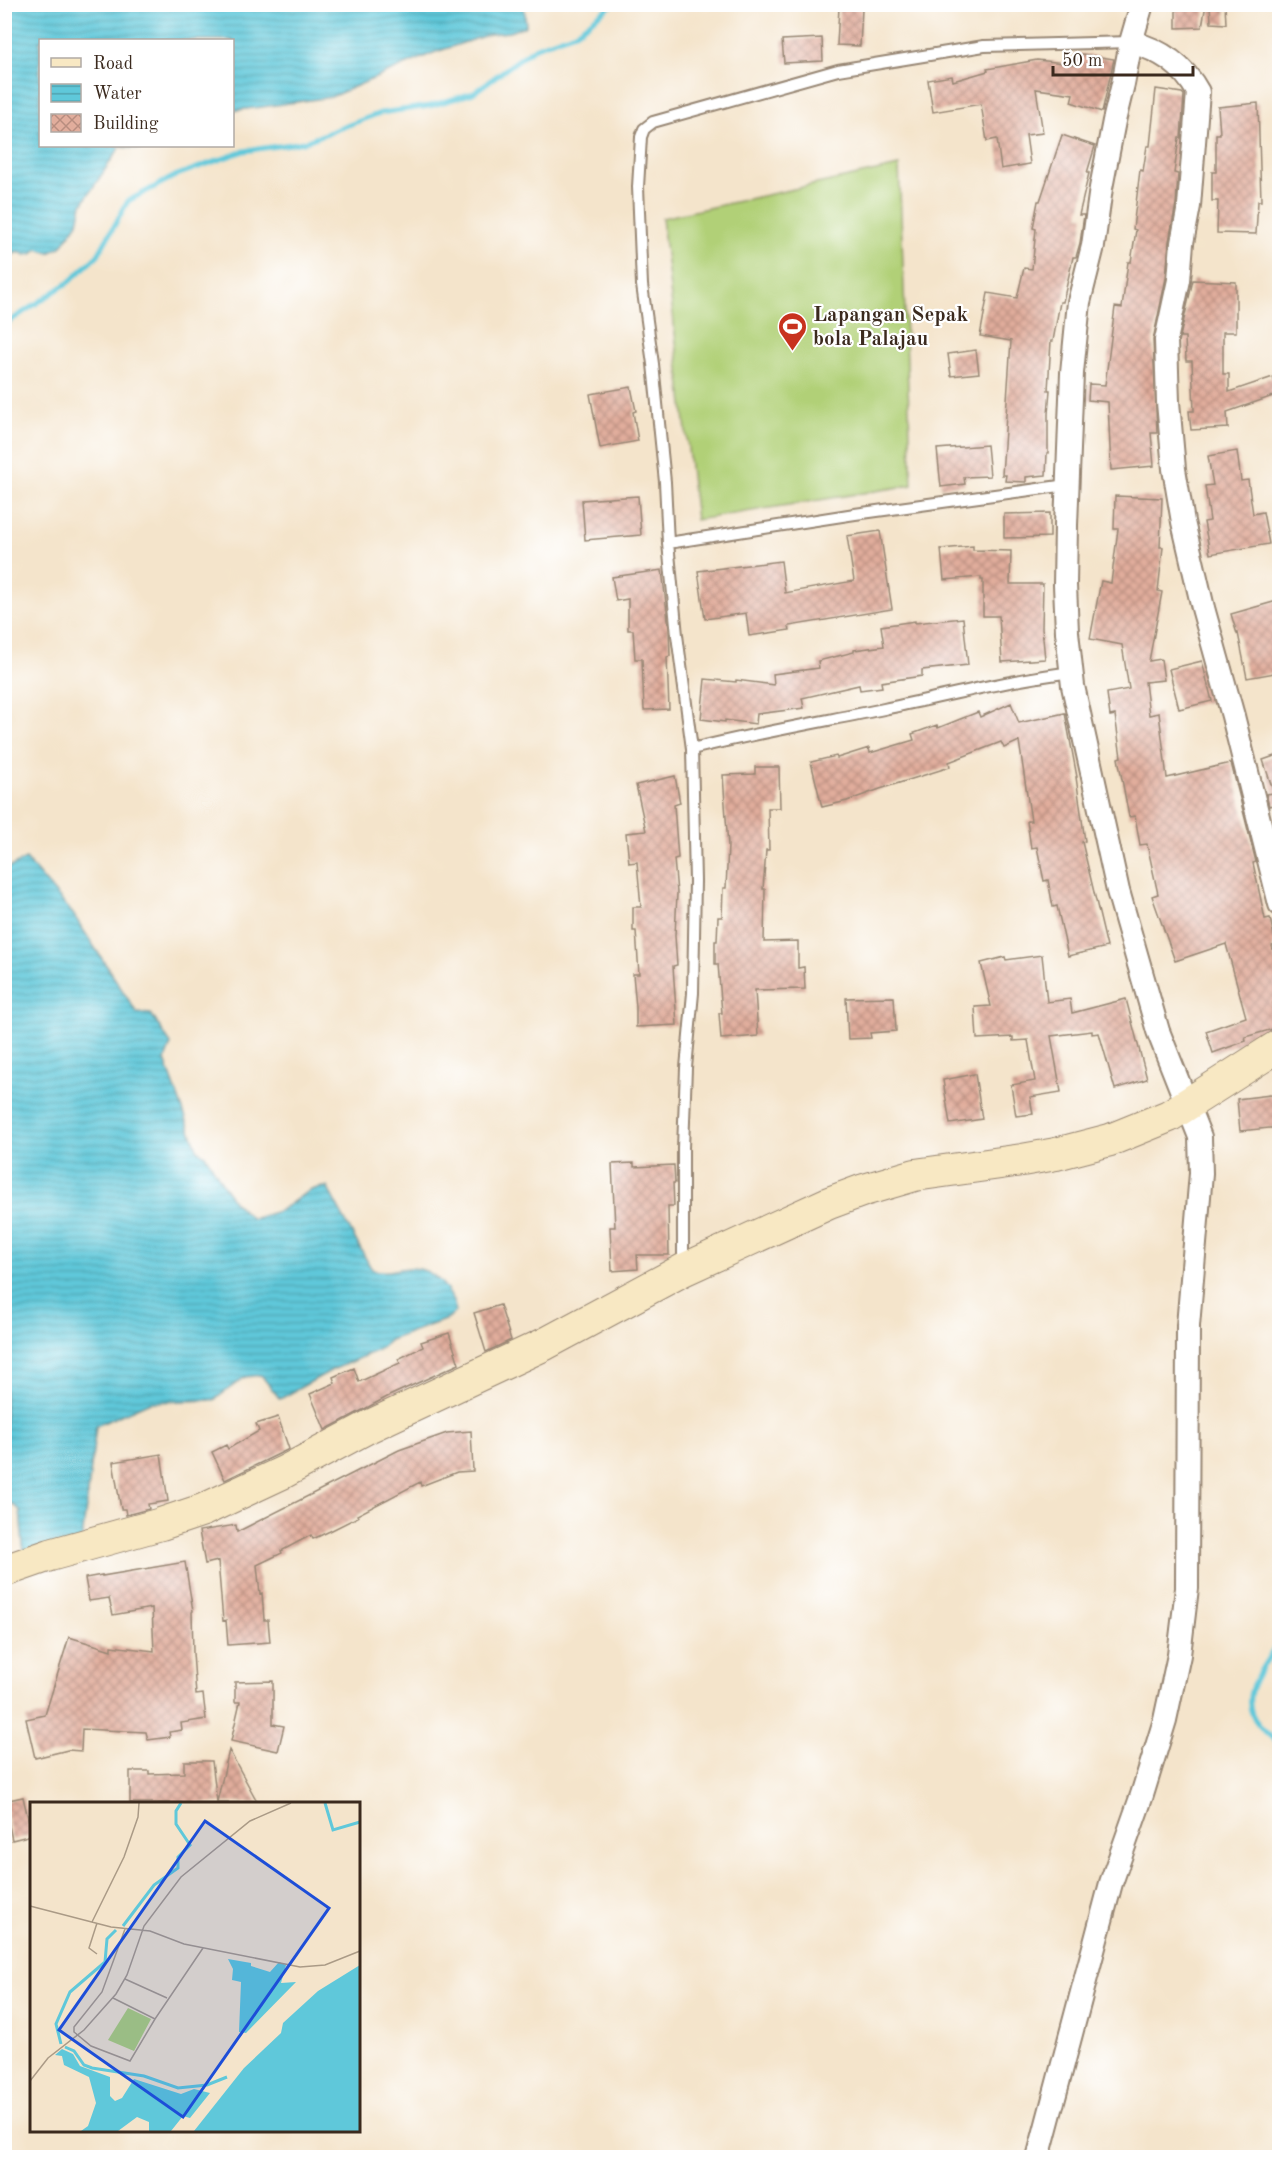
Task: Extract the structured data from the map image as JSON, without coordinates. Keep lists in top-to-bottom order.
{
  "places": {
    "sports": ["Lapangan Sepak bola Palajau"]
  },
  "legend": ["Road", "Water", "Building"],
  "scale_bar": "50 m"
}
